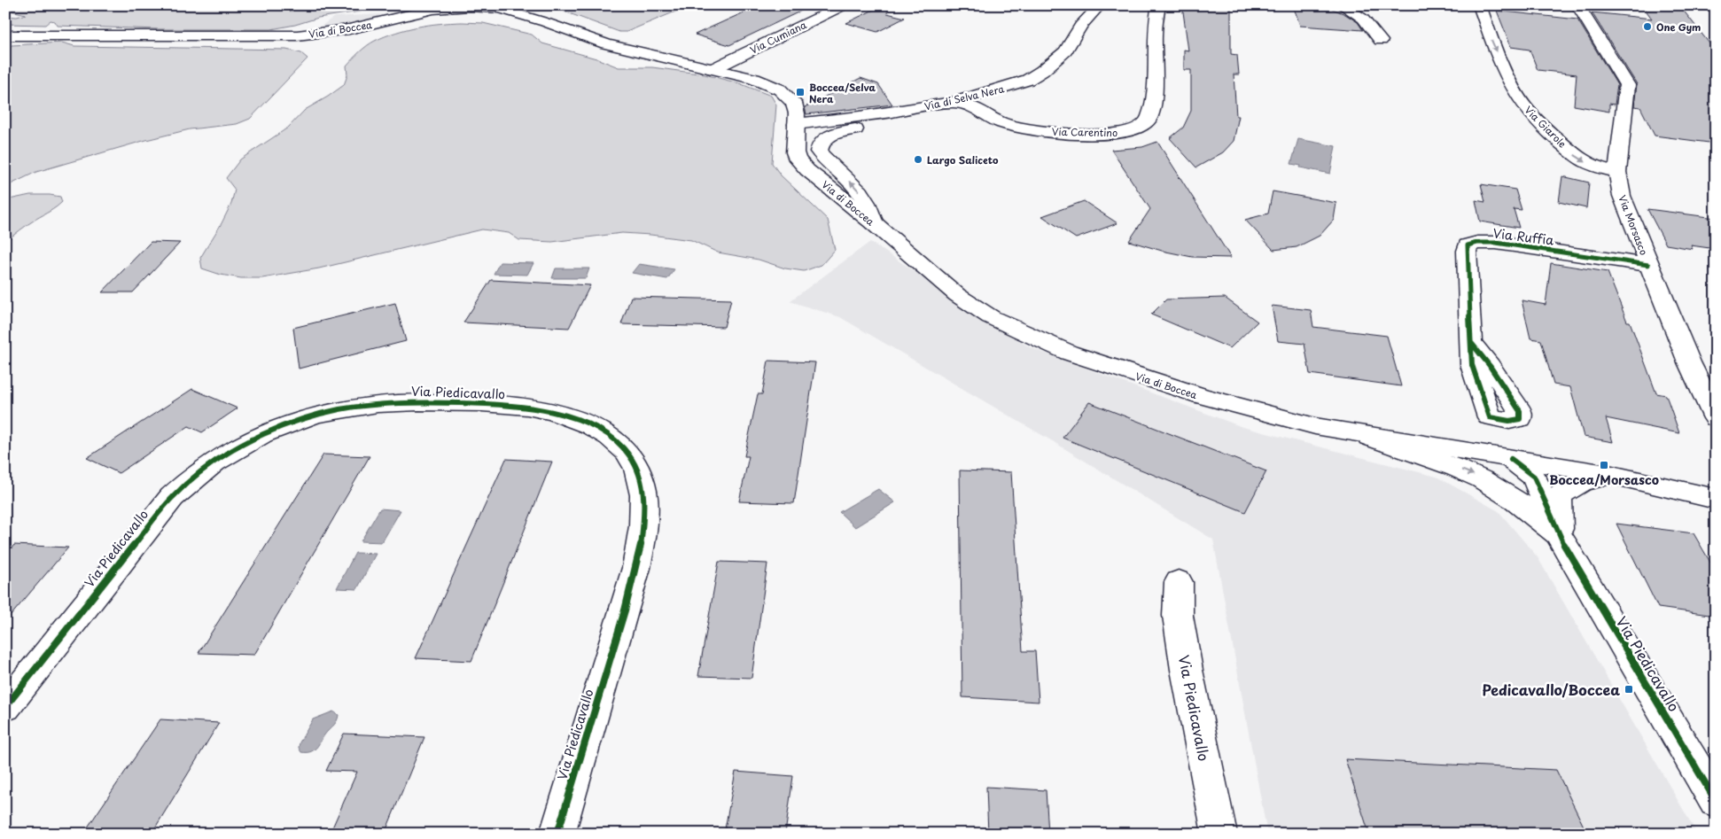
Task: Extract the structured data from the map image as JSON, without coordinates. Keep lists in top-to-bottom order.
{
  "streets": {
    "street": [
      "Via di Boccea",
      "Via Cumiana",
      "Via di Selva Nera",
      "Via Giarole",
      "Via Carentino",
      "Via Morsasco",
      "Via Ruffia",
      "Via Piedicavallo"
    ]
  },
  "crossings": [
    ["Via di Boccea", "Via Cumiana"],
    ["Via di Boccea", "Via di Selva Nera"],
    ["Via di Selva Nera", "Via Carentino"],
    ["Via Giarole", "Via Morsasco"],
    ["Via Morsasco", "Via Ruffia"]
  ],
  "one_way": ["Via Giarole"],
  "places": {
    "other": ["One Gym", "Largo Saliceto"],
    "transit": ["Boccea/Selva Nera", "Boccea/Morsasco", "Pedicavallo/Boccea"]
  }
}
